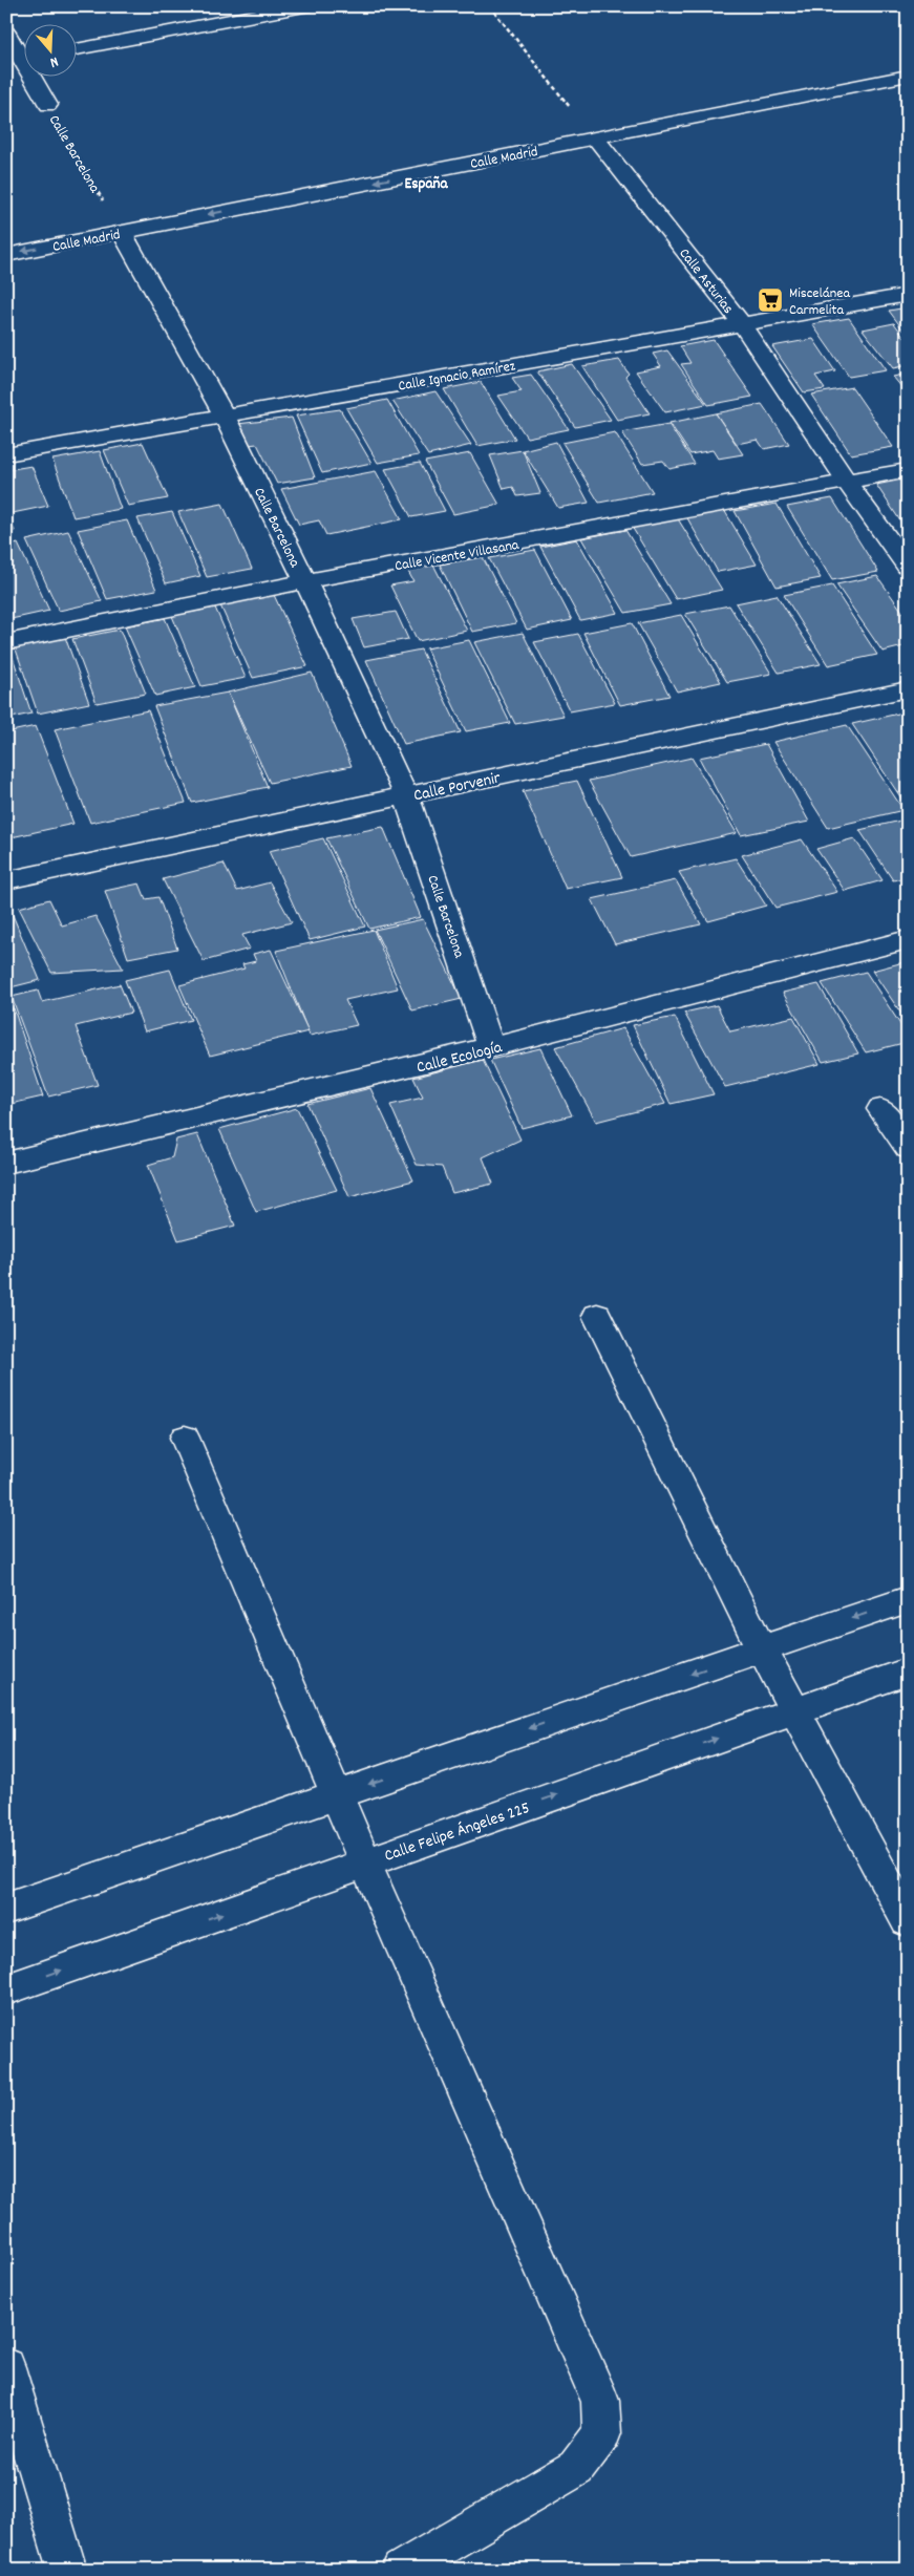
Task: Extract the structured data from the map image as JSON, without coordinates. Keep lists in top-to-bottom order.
{
  "streets": {
    "street": [
      "Calle Barcelona",
      "Calle Madrid",
      "Calle Asturias",
      "Calle Ignacio Ramírez",
      "Calle Vicente Villasana",
      "Calle Porvenir",
      "Calle Ecología",
      "Calle Felipe Ángeles 225"
    ]
  },
  "crossings": [
    ["Calle Barcelona", "Calle Madrid"],
    ["Calle Barcelona", "Calle Ignacio Ramírez"],
    ["Calle Barcelona", "Calle Vicente Villasana"],
    ["Calle Barcelona", "Calle Porvenir"],
    ["Calle Barcelona", "Calle Ecología"],
    ["Calle Madrid", "Calle Asturias"],
    ["Calle Asturias", "Calle Ignacio Ramírez"],
    ["Calle Asturias", "Calle Vicente Villasana"]
  ],
  "districts": ["España"],
  "places": {
    "supermarket": ["Miscelánea Carmelita"]
  },
  "north": "bottom"
}
